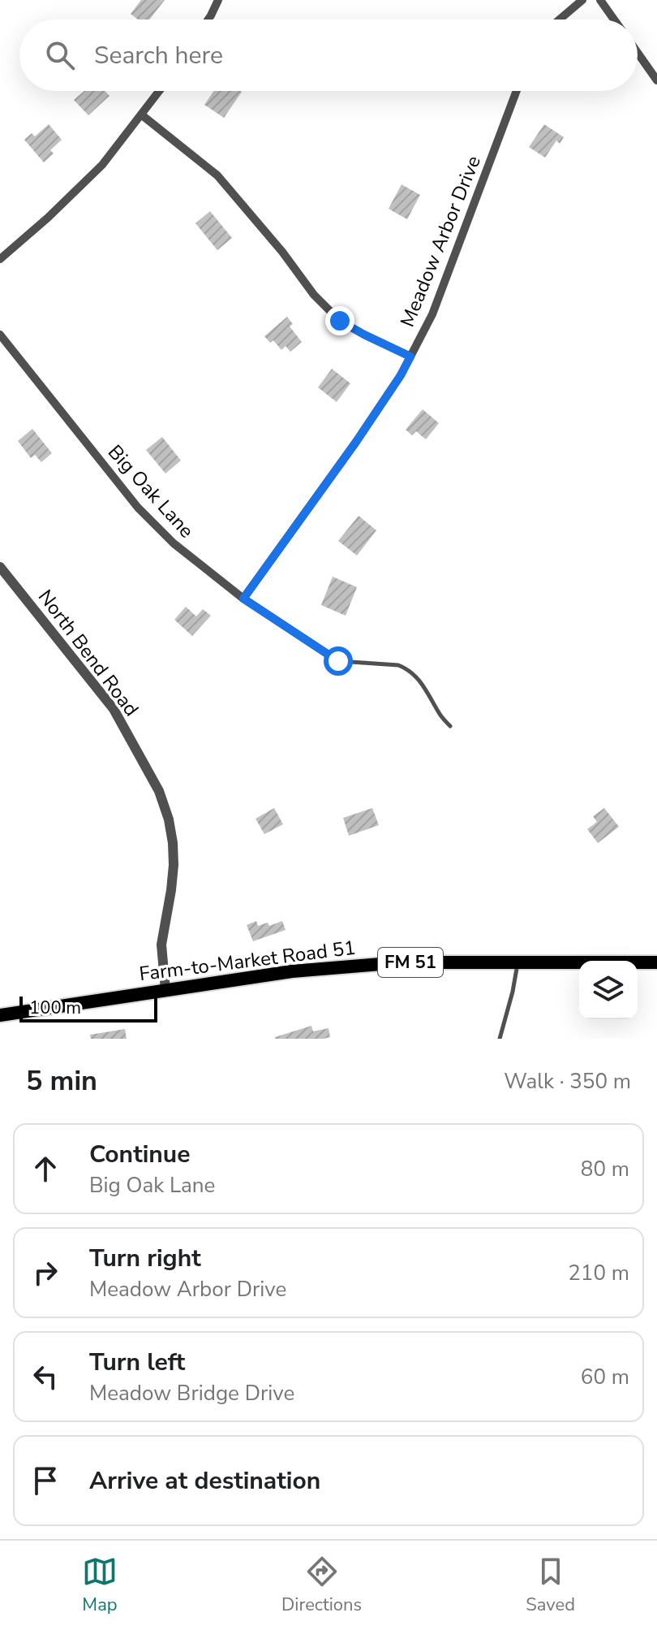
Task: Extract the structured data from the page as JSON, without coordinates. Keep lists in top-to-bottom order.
{
  "streets": {
    "main road": ["Farm-to-Market Road 51", "FM 51"],
    "street": ["Meadow Arbor Drive", "Big Oak Lane", "North Bend Road"]
  },
  "crossings": [
    ["Meadow Arbor Drive", "Big Oak Lane"],
    ["North Bend Road", "Farm-to-Market Road 51"]
  ],
  "scale_bar": "100 m",
  "page": {
    "search": "Search here",
    "scale": "100 m",
    "heading": ["5 min", "Walk · 350 m"],
    "list": [
      ["Continue", "Big Oak Lane", "80 m"],
      ["Turn right", "Meadow Arbor Drive", "210 m"],
      ["Turn left", "Meadow Bridge Drive", "60 m"],
      "Arrive at destination"
    ],
    "nav": ["Map", "Directions", "Saved"]
  }
}
